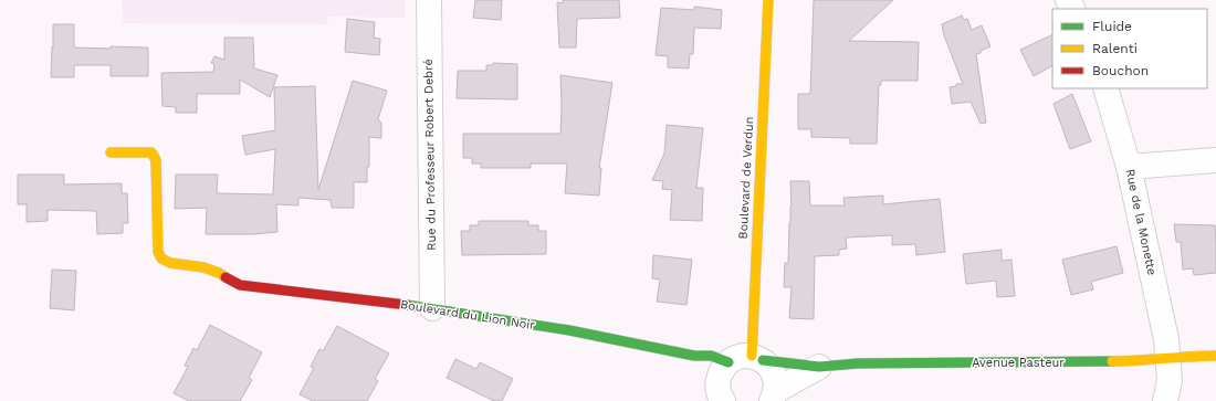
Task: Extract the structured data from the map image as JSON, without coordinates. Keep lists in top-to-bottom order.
{
  "streets": {
    "street": [
      "Rue du Professeur Robert Debré",
      "Boulevard de Verdun",
      "Rue de la Monette",
      "Boulevard du Lion Noir",
      "Avenue Pasteur"
    ]
  },
  "crossings": [
    ["Rue du Professeur Robert Debré", "Boulevard du Lion Noir"],
    ["Boulevard de Verdun", "Avenue Pasteur"],
    ["Rue de la Monette", "Avenue Pasteur"]
  ],
  "legend": ["Fluide", "Ralenti", "Bouchon"]
}
